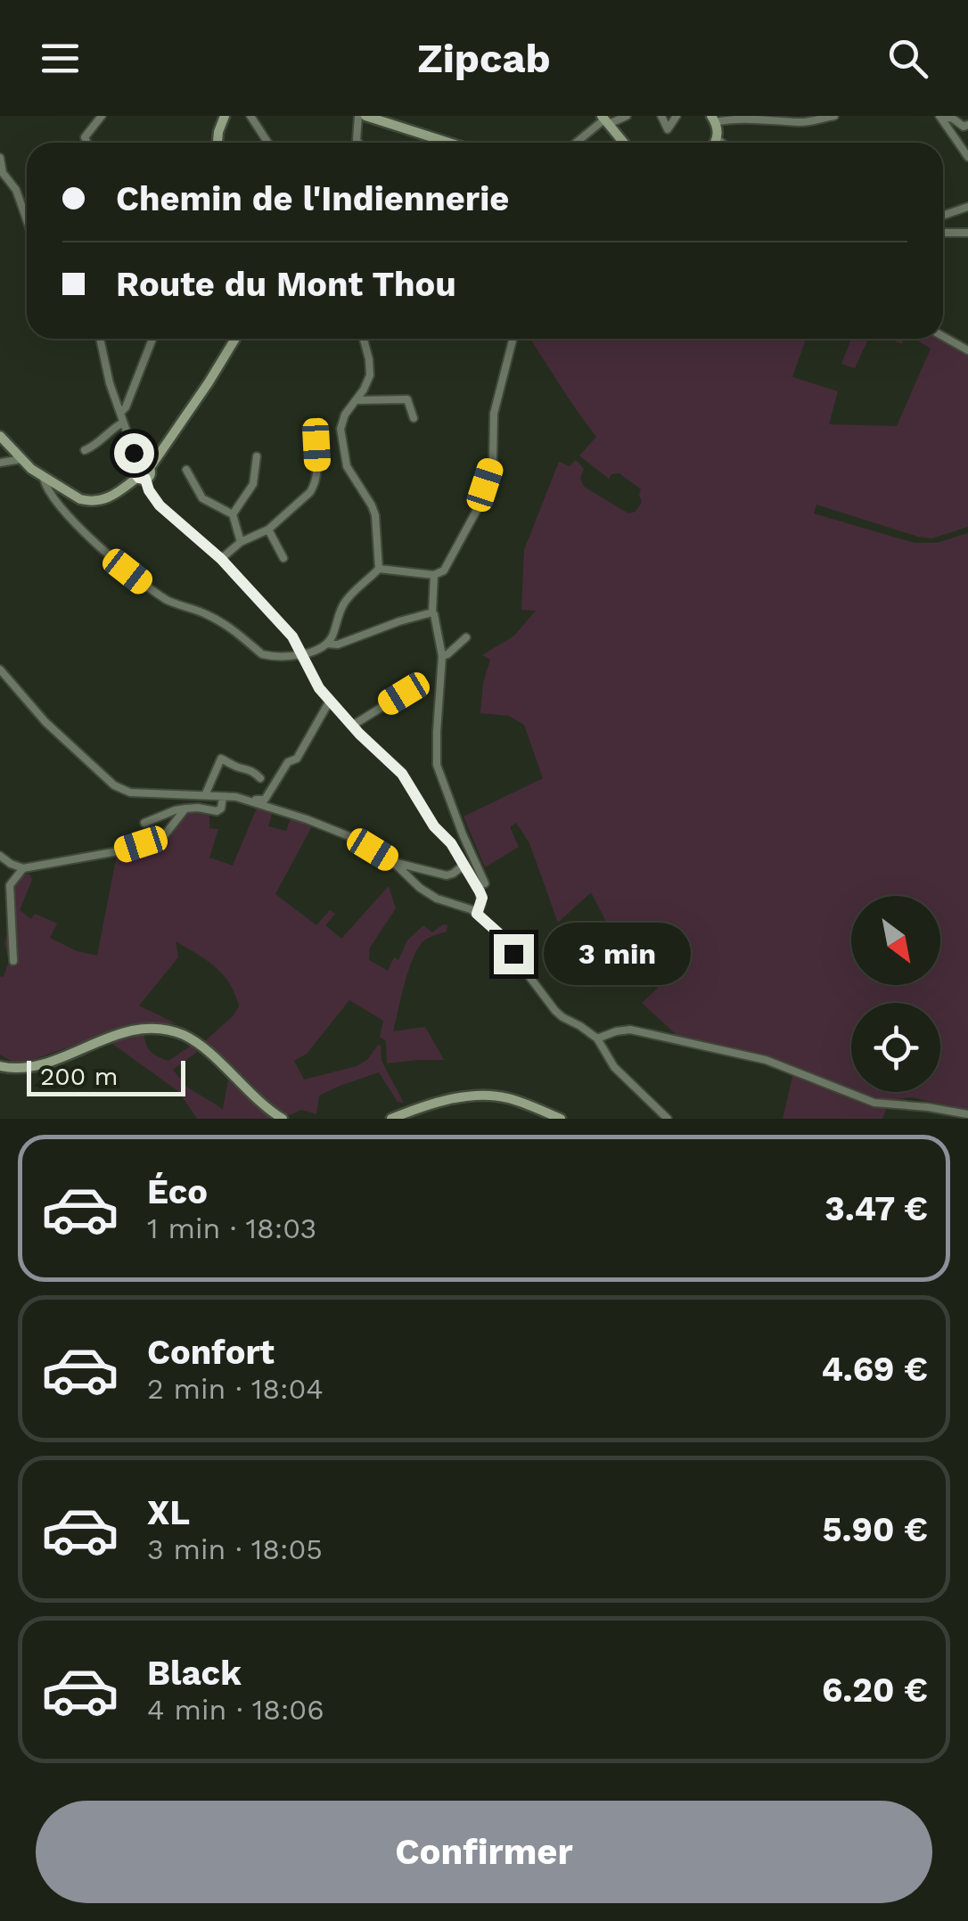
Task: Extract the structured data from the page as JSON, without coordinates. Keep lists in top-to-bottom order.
{
  "scale_bar": "200 m",
  "north": "bottom right",
  "page": {
    "header": "Zipcab",
    "banner": ["Chemin de l'Indiennerie", "Route du Mont Thou"],
    "bubble": "3 min",
    "scale": "200 m",
    "list": [
      {
        "name": "Éco",
        "note": "1 min · 18:03",
        "value": "3.47 €"
      },
      {
        "name": "Confort",
        "note": "2 min · 18:04",
        "value": "4.69 €"
      },
      {
        "name": "XL",
        "note": "3 min · 18:05",
        "value": "5.90 €"
      },
      {
        "name": "Black",
        "note": "4 min · 18:06",
        "value": "6.20 €"
      }
    ],
    "buttons": "Confirmer"
  }
}
